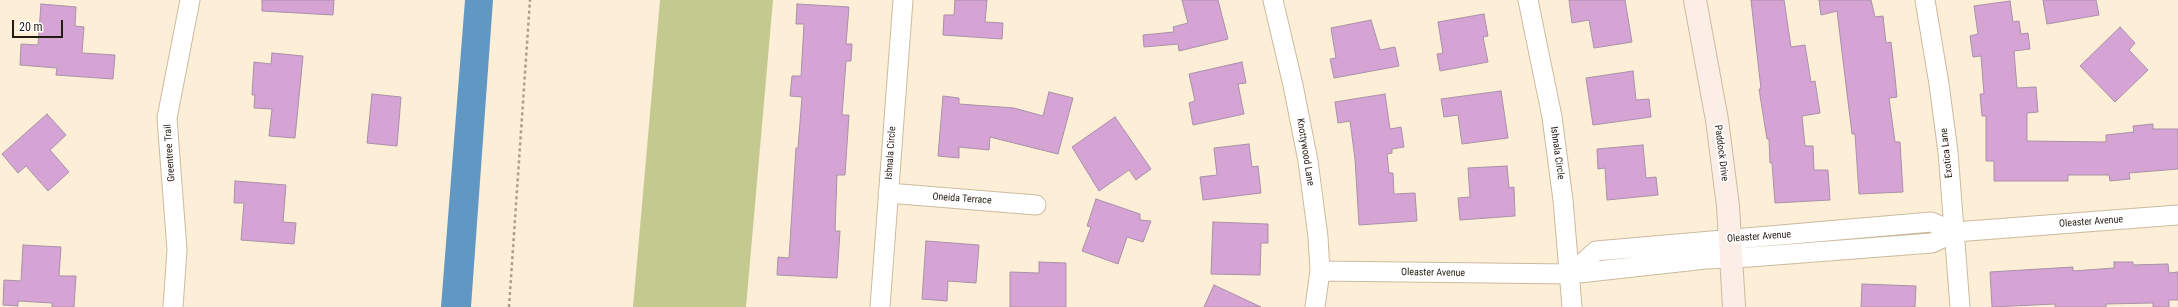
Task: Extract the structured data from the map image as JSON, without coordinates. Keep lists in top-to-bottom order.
{
  "streets": {
    "street": [
      "Knottywood Lane",
      "Greentree Trail",
      "Ishnala Circle",
      "Paddock Drive",
      "Exotica Lane",
      "Oneida Terrace",
      "Oleaster Avenue"
    ]
  },
  "crossings": [
    ["Knottywood Lane", "Oleaster Avenue"],
    ["Ishnala Circle", "Oneida Terrace"],
    ["Ishnala Circle", "Oleaster Avenue"],
    ["Paddock Drive", "Oleaster Avenue"],
    ["Exotica Lane", "Oleaster Avenue"]
  ],
  "scale_bar": "20 m"
}
